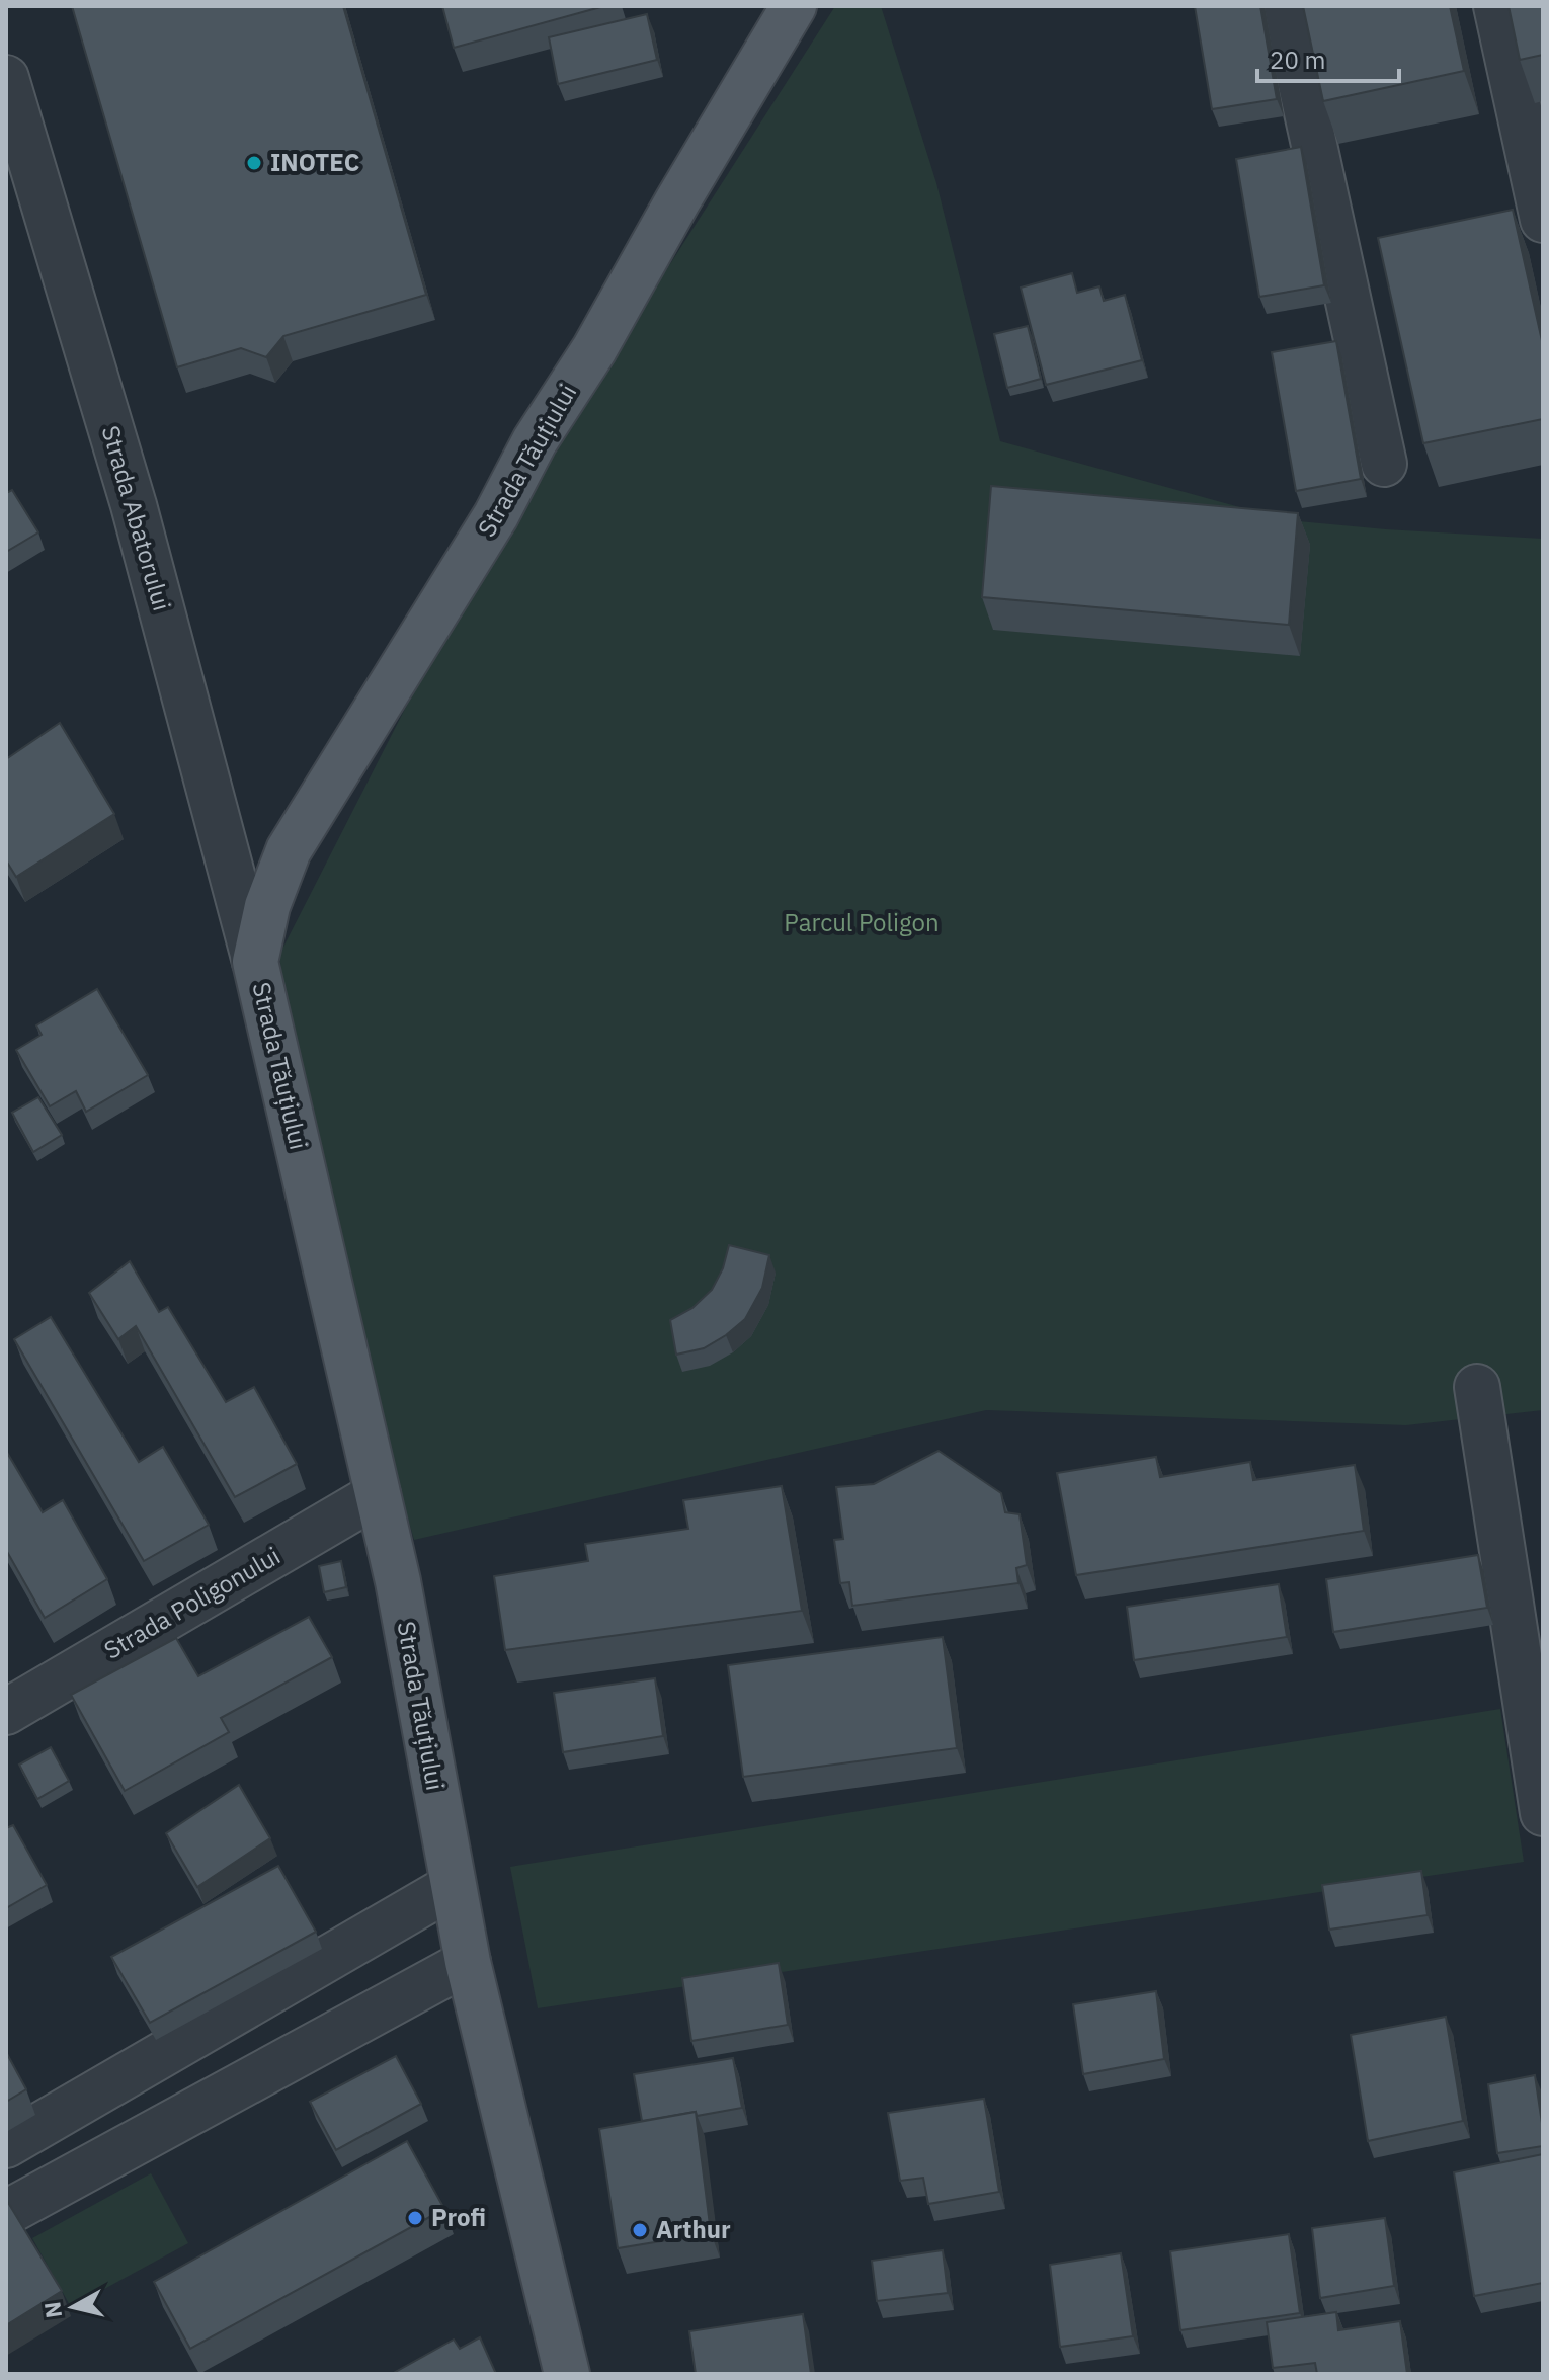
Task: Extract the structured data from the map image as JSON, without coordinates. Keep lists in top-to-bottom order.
{
  "streets": {
    "main road": ["Strada Tăuțiului"],
    "street": ["Strada Abatorului", "Strada Poligonului"]
  },
  "crossings": [
    ["Strada Tăuțiului", "Strada Abatorului"],
    ["Strada Tăuțiului", "Strada Poligonului"]
  ],
  "parks": ["Parcul Poligon"],
  "places": ["INOTEC", "Profi", "Arthur"],
  "scale_bar": "20 m",
  "north": "left"
}
